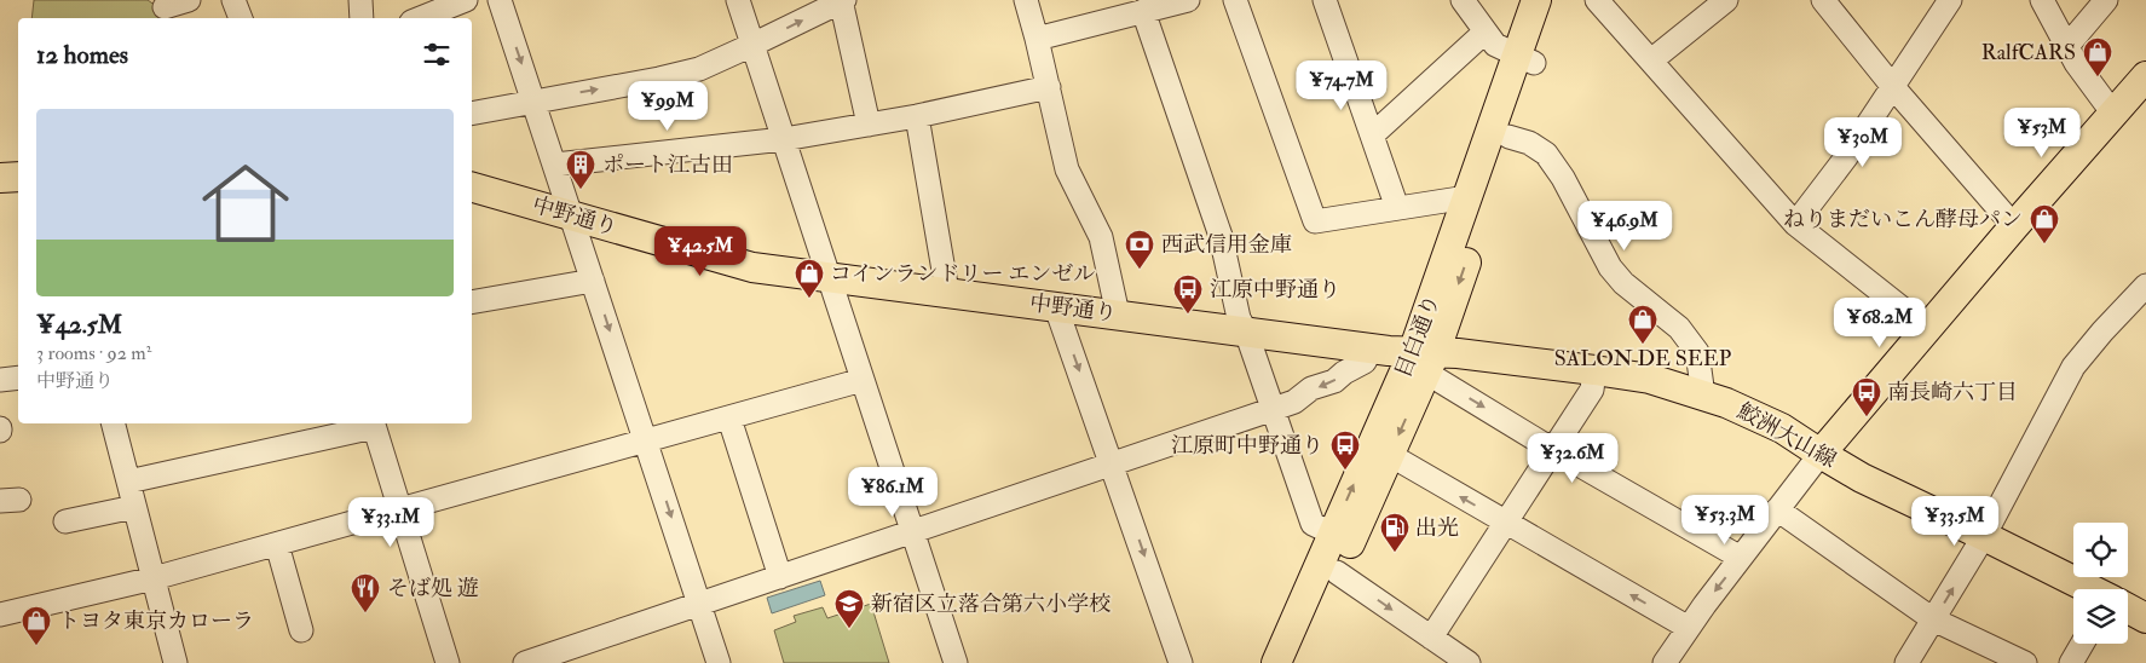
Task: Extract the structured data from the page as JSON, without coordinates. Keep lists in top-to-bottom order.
{
  "streets": {
    "main road": ["中野通り", "目白通り", "鮫洲大山線"]
  },
  "crossings": [
    ["中野通り", "目白通り"],
    ["中野通り", "鮫洲大山線"],
    ["目白通り", "鮫洲大山線"]
  ],
  "places": {
    "shop": [
      "RalfCARS",
      "ねりまだいこん酵母パン",
      "コインランドリー エンゼル",
      "SALON DE SEEP",
      "トヨタ東京カローラ"
    ],
    "building": ["ポート江古田"],
    "bank": ["西武信用金庫"],
    "bus stop": ["江原中野通り", "南長崎六丁目", "江原町中野通り"],
    "fuel station": ["出光"],
    "restaurant": ["そば処 遊"],
    "school or university": ["新宿区立落合第六小学校"]
  },
  "page": {
    "heading": "12 homes",
    "price": [
      "¥74.7M",
      "¥99M",
      "¥53M",
      "¥30M",
      "¥46.9M",
      "¥42.5M",
      "¥68.2M",
      "¥32.6M",
      "¥86.1M",
      "¥53.3M",
      "¥33.5M",
      "¥33.1M"
    ],
    "list": [
      {
        "name": "¥42.5M",
        "note": "3 rooms · 92 m² · 中野通り"
      }
    ]
  }
}
